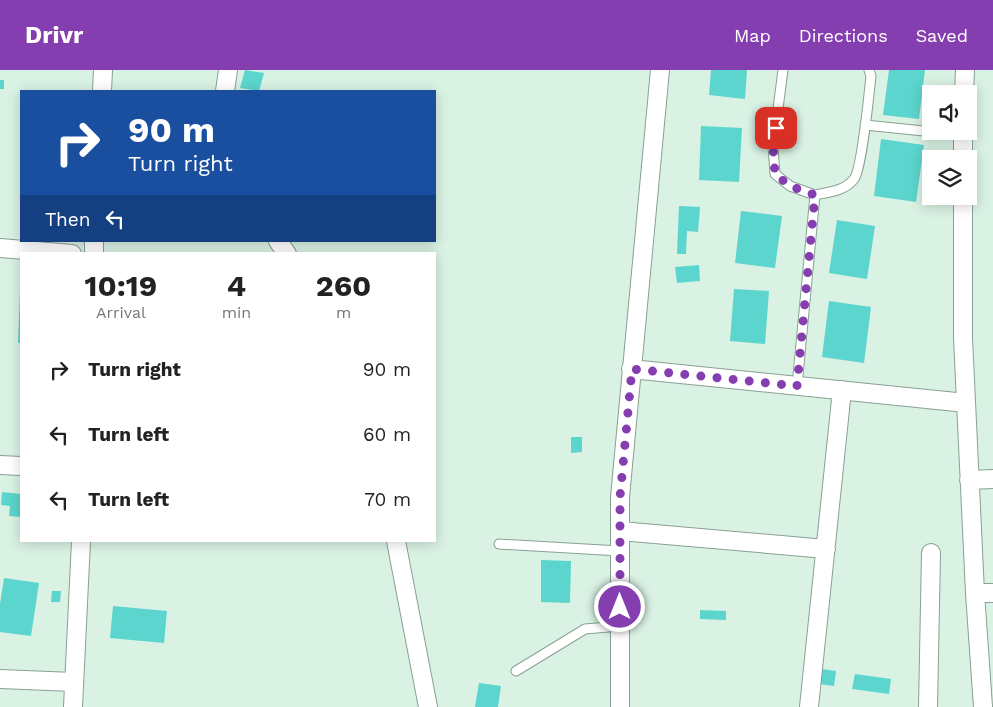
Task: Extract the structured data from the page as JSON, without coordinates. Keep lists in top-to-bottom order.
{
  "page": {
    "header": "Drivr",
    "nav": ["Map", "Directions", "Saved"],
    "turn": ["90 m", "Turn right"],
    "then": "Then",
    "eta": [
      "10:19",
      "Arrival",
      "4",
      "min",
      "260",
      "m"
    ],
    "list": [
      {
        "name": "Turn right",
        "value": "90 m"
      },
      {
        "name": "Turn left",
        "value": "60 m"
      },
      {
        "name": "Turn left",
        "value": "70 m"
      }
    ]
  }
}
